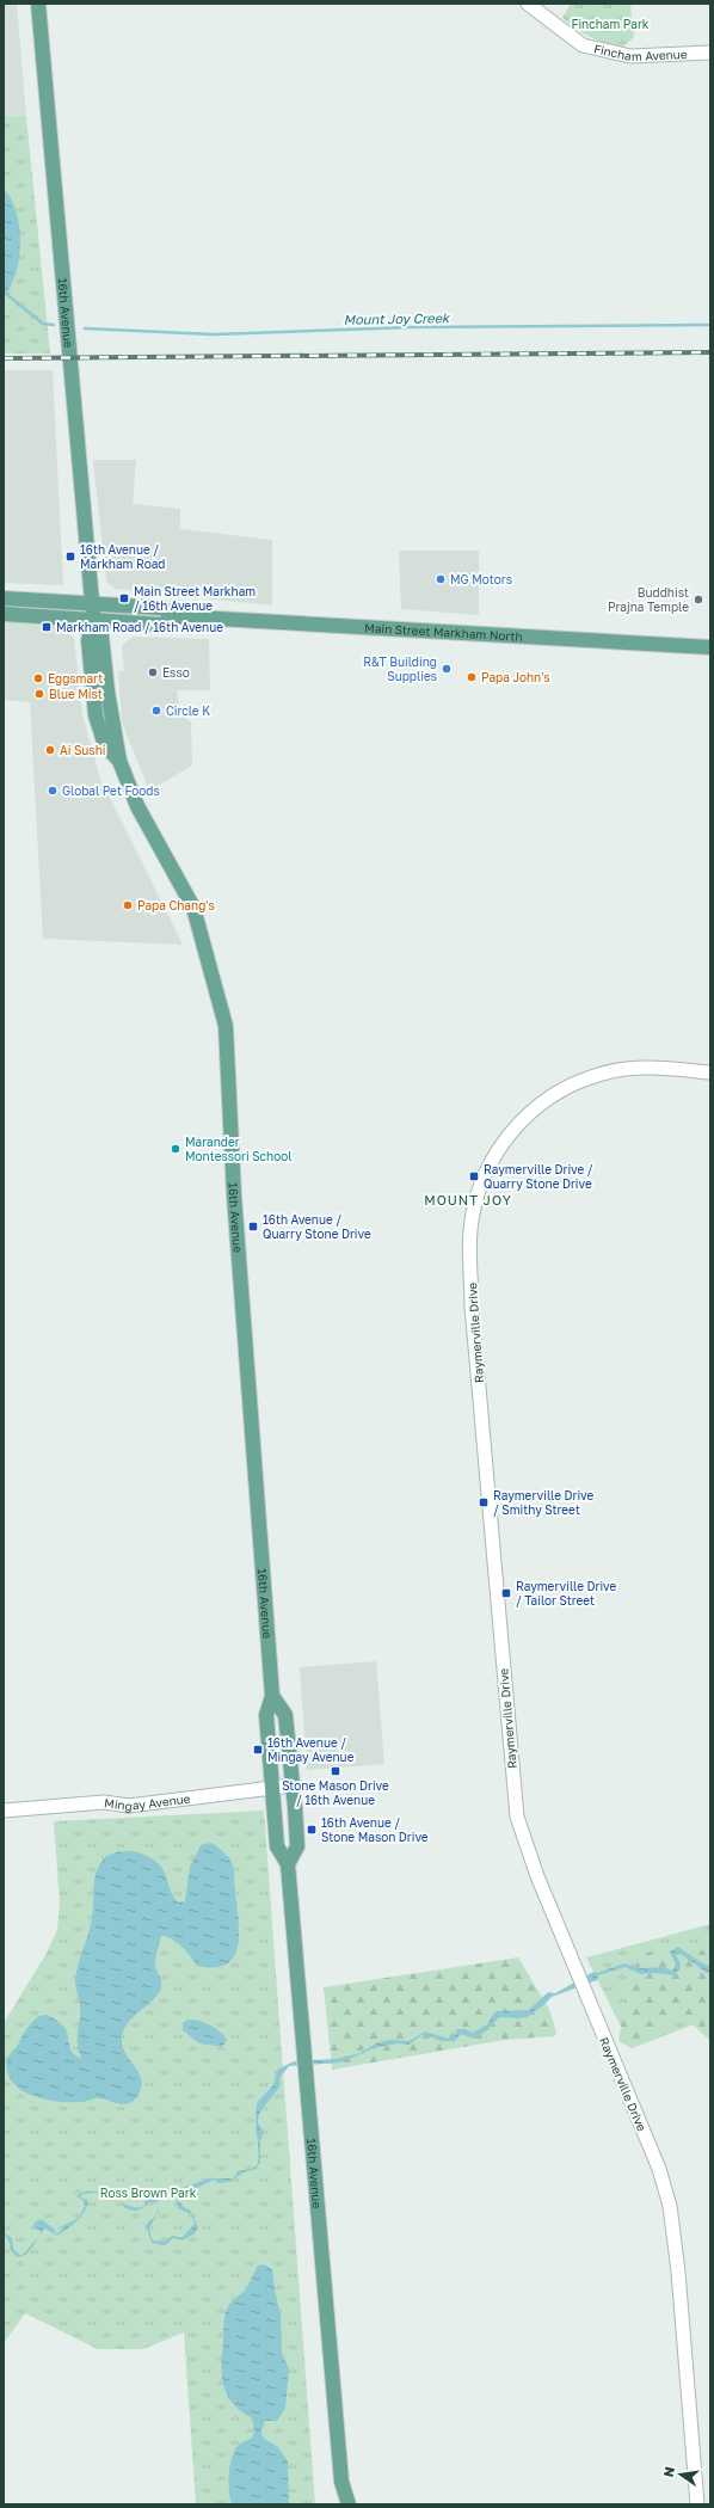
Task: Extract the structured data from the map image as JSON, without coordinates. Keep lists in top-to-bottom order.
{
  "streets": {
    "main road": ["16th Avenue", "Main Street Markham North"],
    "street": ["Fincham Avenue", "Raymerville Drive", "Mingay Avenue"]
  },
  "crossings": [
    ["16th Avenue", "Main Street Markham North"],
    ["16th Avenue", "Mingay Avenue"]
  ],
  "districts": ["MOUNT JOY"],
  "water": ["Mount Joy Creek"],
  "parks": ["Fincham Park", "Ross Brown Park"],
  "places": {
    "transit": [
      "16th Avenue / Markham Road",
      "Main Street Markham / 16th Avenue",
      "Markham Road / 16th Avenue",
      "Raymerville Drive / Quarry Stone Drive",
      "16th Avenue / Quarry Stone Drive",
      "Raymerville Drive / Smithy Street",
      "Raymerville Drive / Tailor Street",
      "16th Avenue / Mingay Avenue",
      "Stone Mason Drive / 16th Avenue",
      "16th Avenue / Stone Mason Drive"
    ],
    "other": [
      "MG Motors",
      "Buddhist Prajna Temple",
      "R&T Building Supplies",
      "Esso",
      "Papa John's",
      "Eggsmart",
      "Blue Mist",
      "Circle K",
      "Ai Sushi",
      "Global Pet Foods",
      "Papa Chang's",
      "Marander Montessori School"
    ]
  },
  "north": "left"
}
